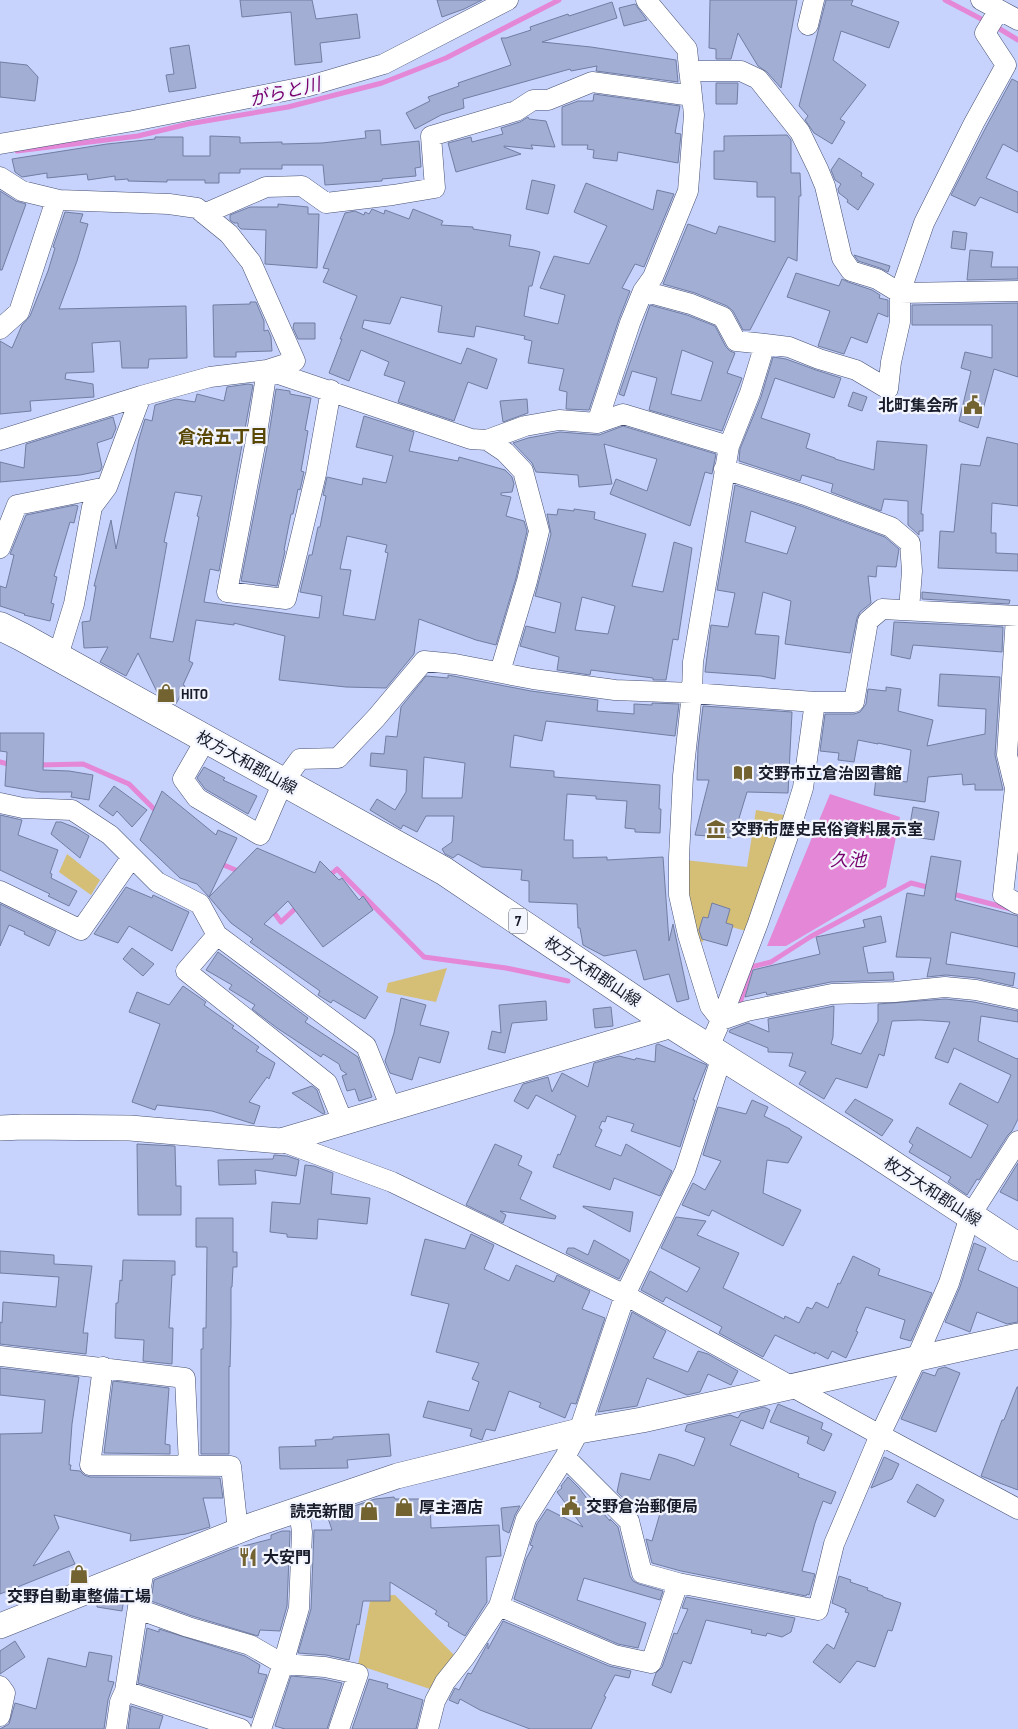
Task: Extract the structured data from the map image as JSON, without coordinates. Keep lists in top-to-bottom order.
{
  "streets": {
    "main road": ["枚方大和郡山線", "7"]
  },
  "districts": ["倉治五丁目"],
  "water": ["がらと川", "久池"],
  "places": {
    "public building": ["北町集会所", "交野倉治郵便局"],
    "shop": [
      "HITO",
      "厚主酒店",
      "読売新聞",
      "交野自動車整備工場"
    ],
    "library": ["交野市立倉治図書館"],
    "museum": ["交野市歴史民俗資料展示室"],
    "restaurant": ["大安門"]
  }
}
